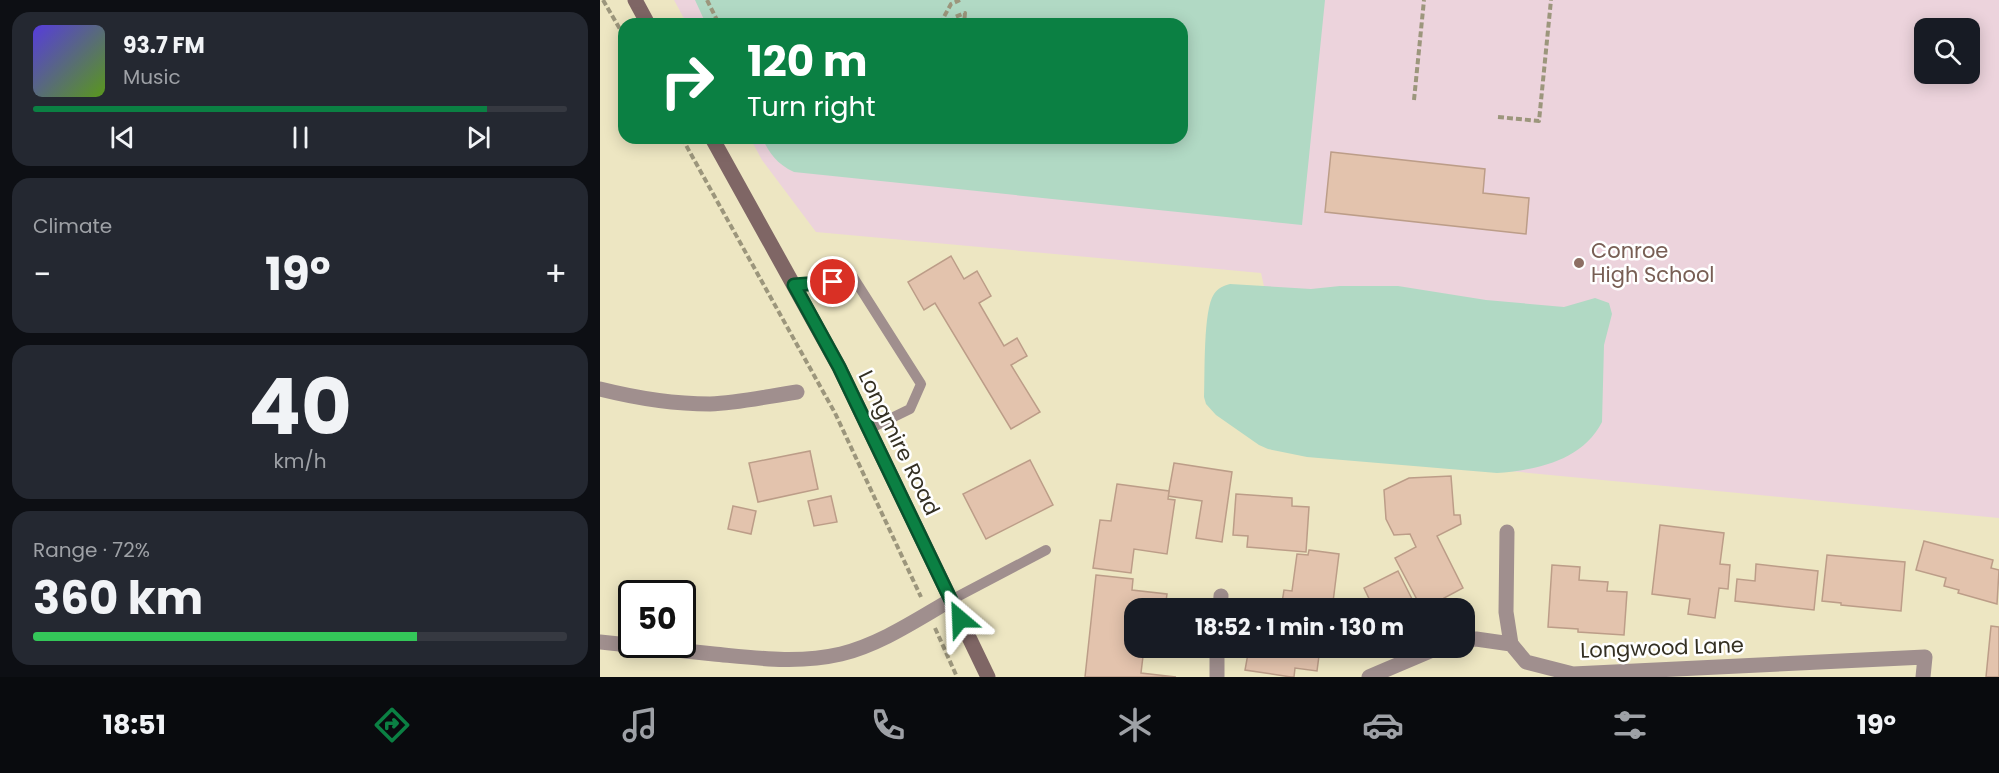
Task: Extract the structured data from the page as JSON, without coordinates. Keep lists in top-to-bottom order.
{
  "streets": {
    "main road": ["Longmire Road"],
    "street": ["Longwood Lane"]
  },
  "places": ["Conroe High School"],
  "page": {
    "turn": ["120 m", "Turn right"],
    "song": ["93.7 FM", "Music"],
    "tile": [
      "Climate",
      ["40", "km/h"],
      ["Range · 72%", "360 km"]
    ],
    "heat": ["−", "19°", "+"],
    "limit": "50",
    "trip": "18:52 · 1 min · 130 m",
    "tabs": ["18:51", "19°"]
  }
}
